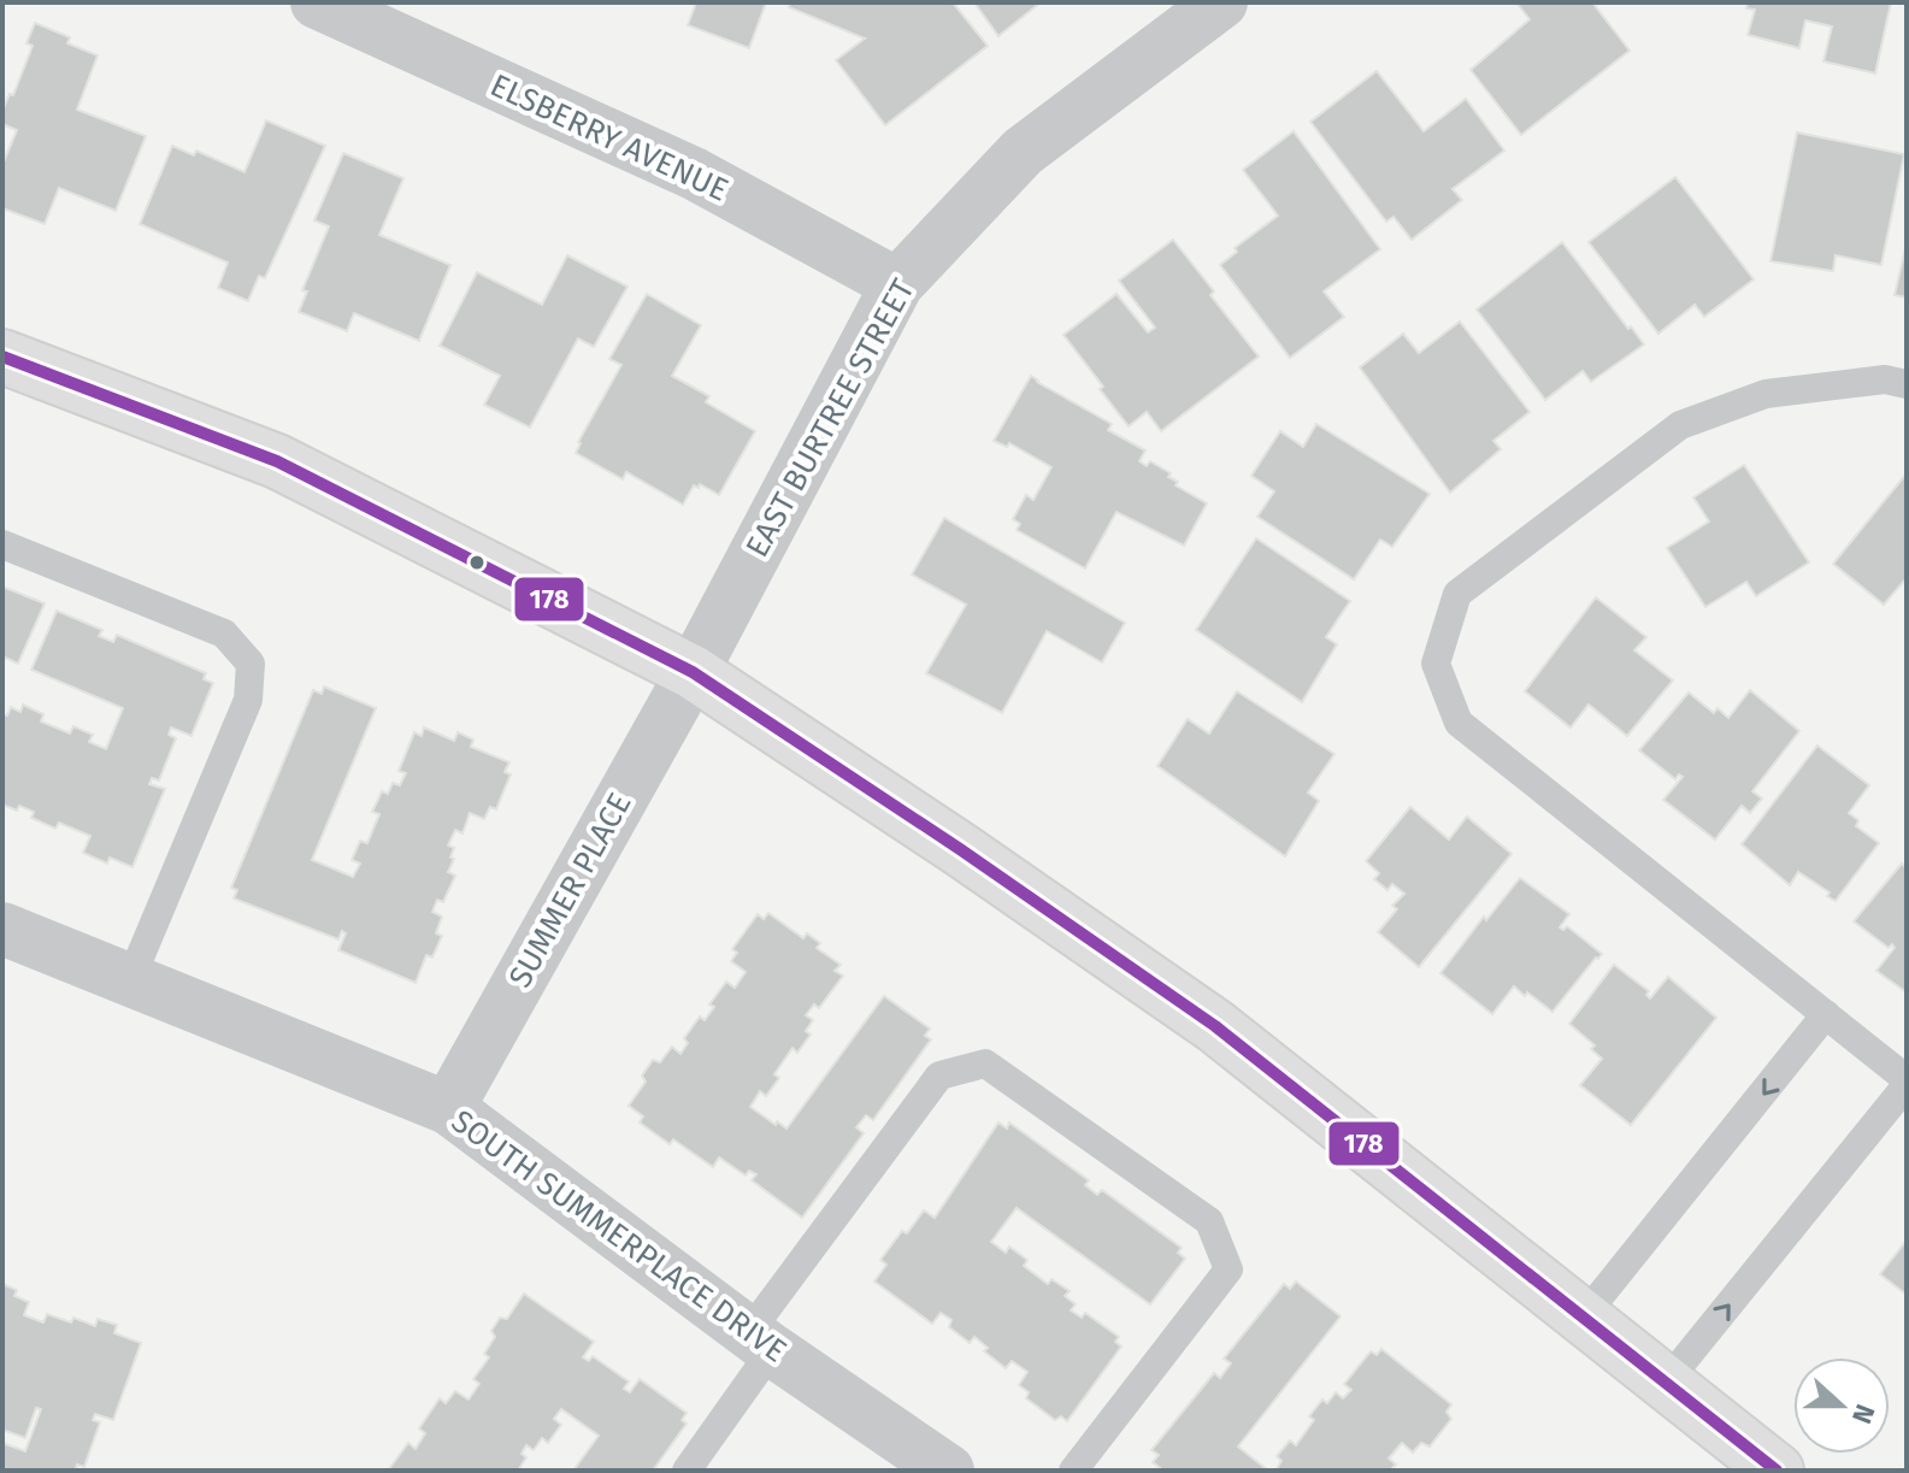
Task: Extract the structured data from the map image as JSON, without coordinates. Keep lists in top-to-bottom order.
{
  "streets": {
    "street": [
      "ELSBERRY AVENUE",
      "EAST BURTREE STREET",
      "SUMMER PLACE",
      "SOUTH SUMMERPLACE DRIVE"
    ]
  },
  "crossings": [
    ["ELSBERRY AVENUE", "EAST BURTREE STREET"],
    ["EAST BURTREE STREET", "SUMMER PLACE"],
    ["SUMMER PLACE", "SOUTH SUMMERPLACE DRIVE"]
  ],
  "lines": ["transit line 178"],
  "north": "right"
}
